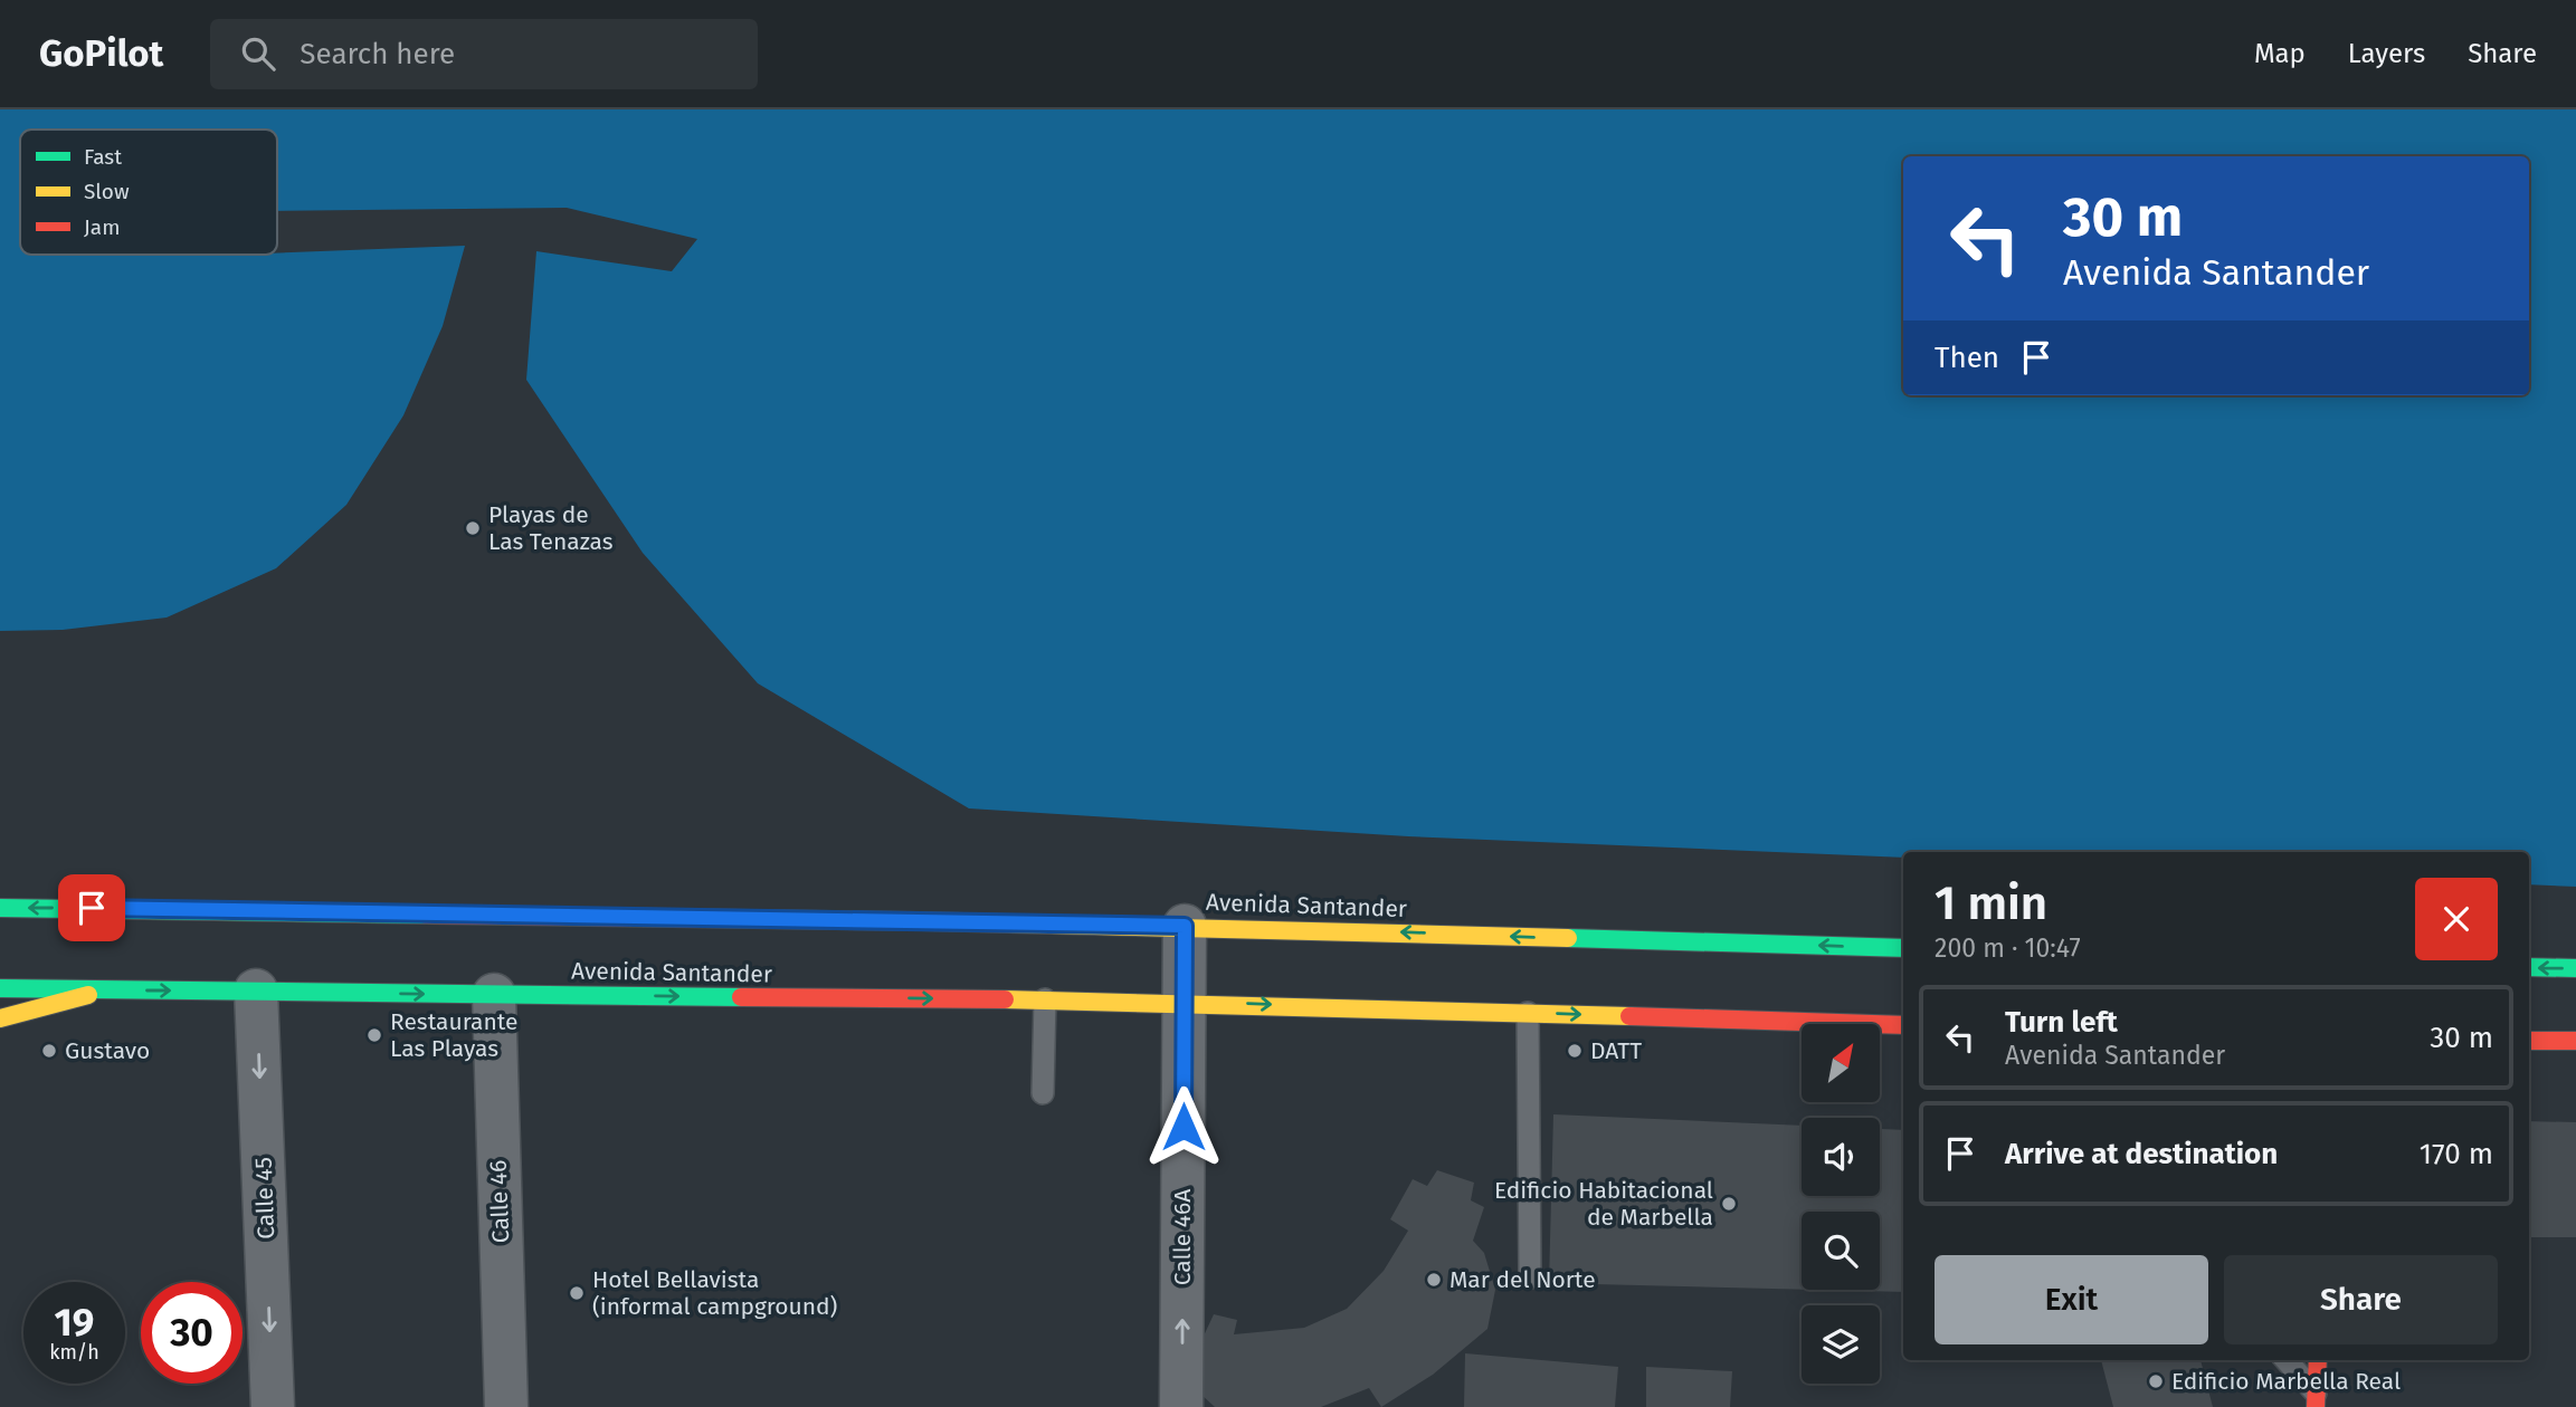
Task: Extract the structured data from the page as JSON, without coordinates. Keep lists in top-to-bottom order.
{
  "streets": {
    "main road": ["Avenida Santander"],
    "street": ["Calle 45", "Calle 46", "Calle 46A"]
  },
  "crossings": [
    ["Avenida Santander", "Calle 45"],
    ["Avenida Santander", "Calle 46"],
    ["Avenida Santander", "Calle 46A"]
  ],
  "one_way": ["Calle 45", "Calle 46A"],
  "places": [
    "Playas de Las Tenazas",
    "Restaurante Las Playas",
    "Gustavo",
    "DATT",
    "Edificio Habitacional de Marbella",
    "Mar del Norte",
    "Hotel Bellavista (informal campground)",
    "Edificio Marbella Real"
  ],
  "legend": ["Fast", "Slow", "Jam"],
  "north": "top right",
  "page": {
    "header": "GoPilot",
    "search": "Search here",
    "nav": ["Map", "Layers", "Share"],
    "turn": ["30 m", "Avenida Santander"],
    "then": "Then",
    "heading": ["1 min", "200 m · 10:47"],
    "list": [
      {
        "name": "Turn left",
        "note": "Avenida Santander",
        "value": "30 m"
      },
      {
        "name": "Arrive at destination",
        "value": "170 m"
      }
    ],
    "buttons": ["Exit", "Share"],
    "speed": "19 km/h",
    "limit": "30"
  }
}
